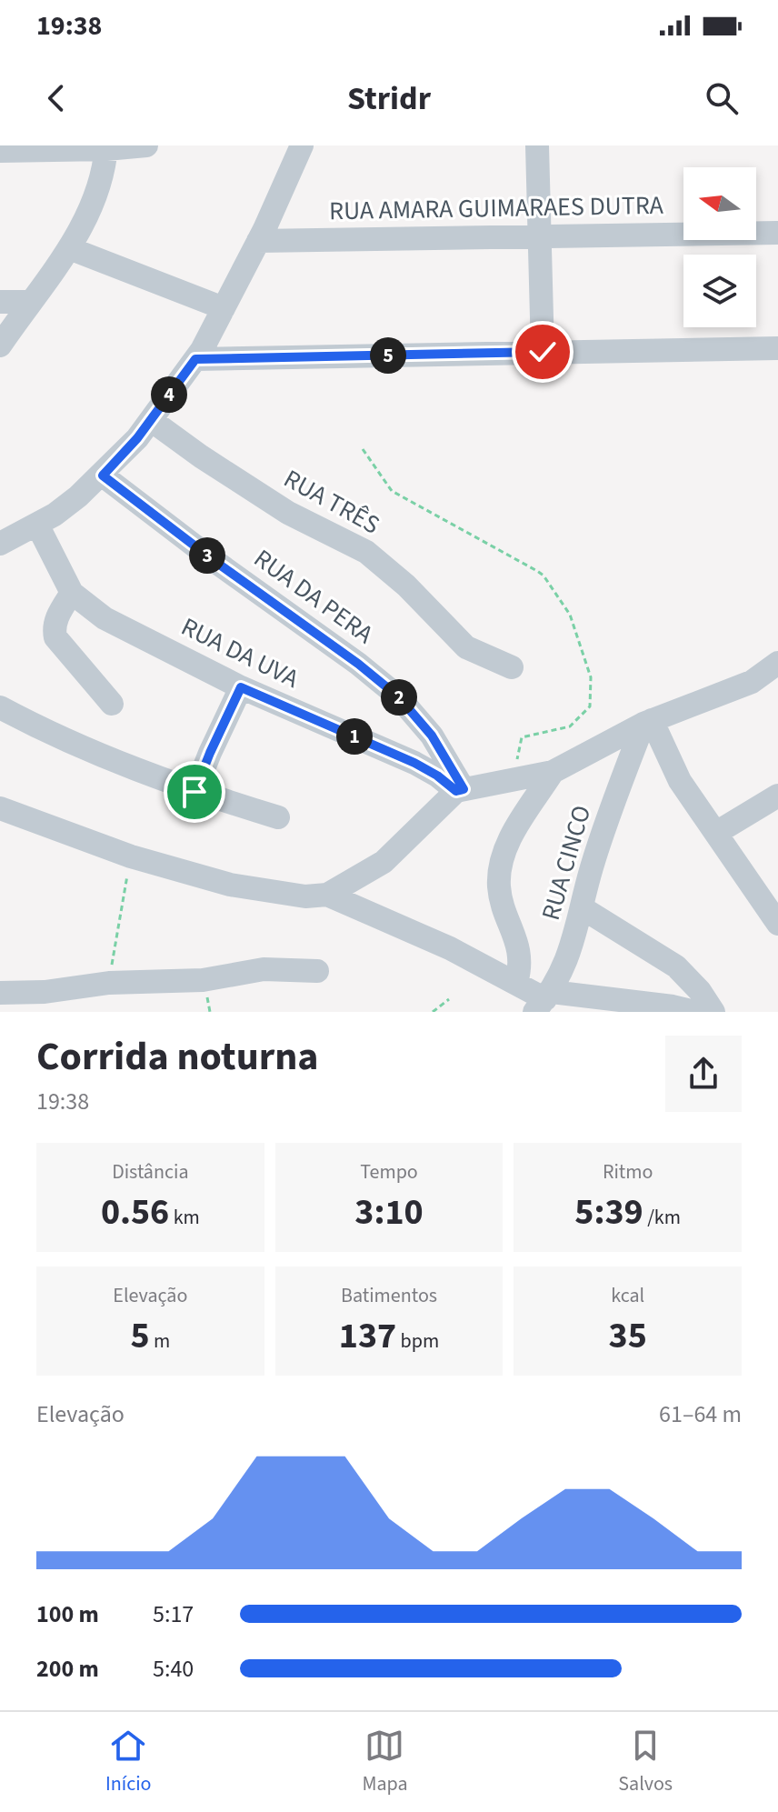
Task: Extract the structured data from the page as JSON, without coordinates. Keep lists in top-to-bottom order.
{
  "streets": {
    "street": [
      "RUA AMARA GUIMARAES DUTRA",
      "RUA TRÊS",
      "RUA DA PERA",
      "RUA DA UVA",
      "RUA CINCO"
    ]
  },
  "crossings": [
    ["RUA DA PERA", "RUA DA UVA"]
  ],
  "north": "left",
  "page": {
    "status": "19:38",
    "header": "Stridr",
    "pins": [
      "5",
      "4",
      "3",
      "2",
      "1"
    ],
    "heading": ["Corrida noturna", "19:38"],
    "stats": [
      ["Distância", "0.56 km"],
      ["Tempo", "3:10"],
      ["Ritmo", "5:39 /km"],
      ["Elevação", "5 m"],
      ["Batimentos", "137 bpm"],
      ["kcal", "35"]
    ],
    "chart": ["Elevação", "61–64 m"],
    "list": [
      {
        "name": "100 m",
        "note": "5:17"
      },
      {
        "name": "200 m",
        "note": "5:40"
      }
    ],
    "tabs": ["Início", "Mapa", "Salvos"]
  }
}
